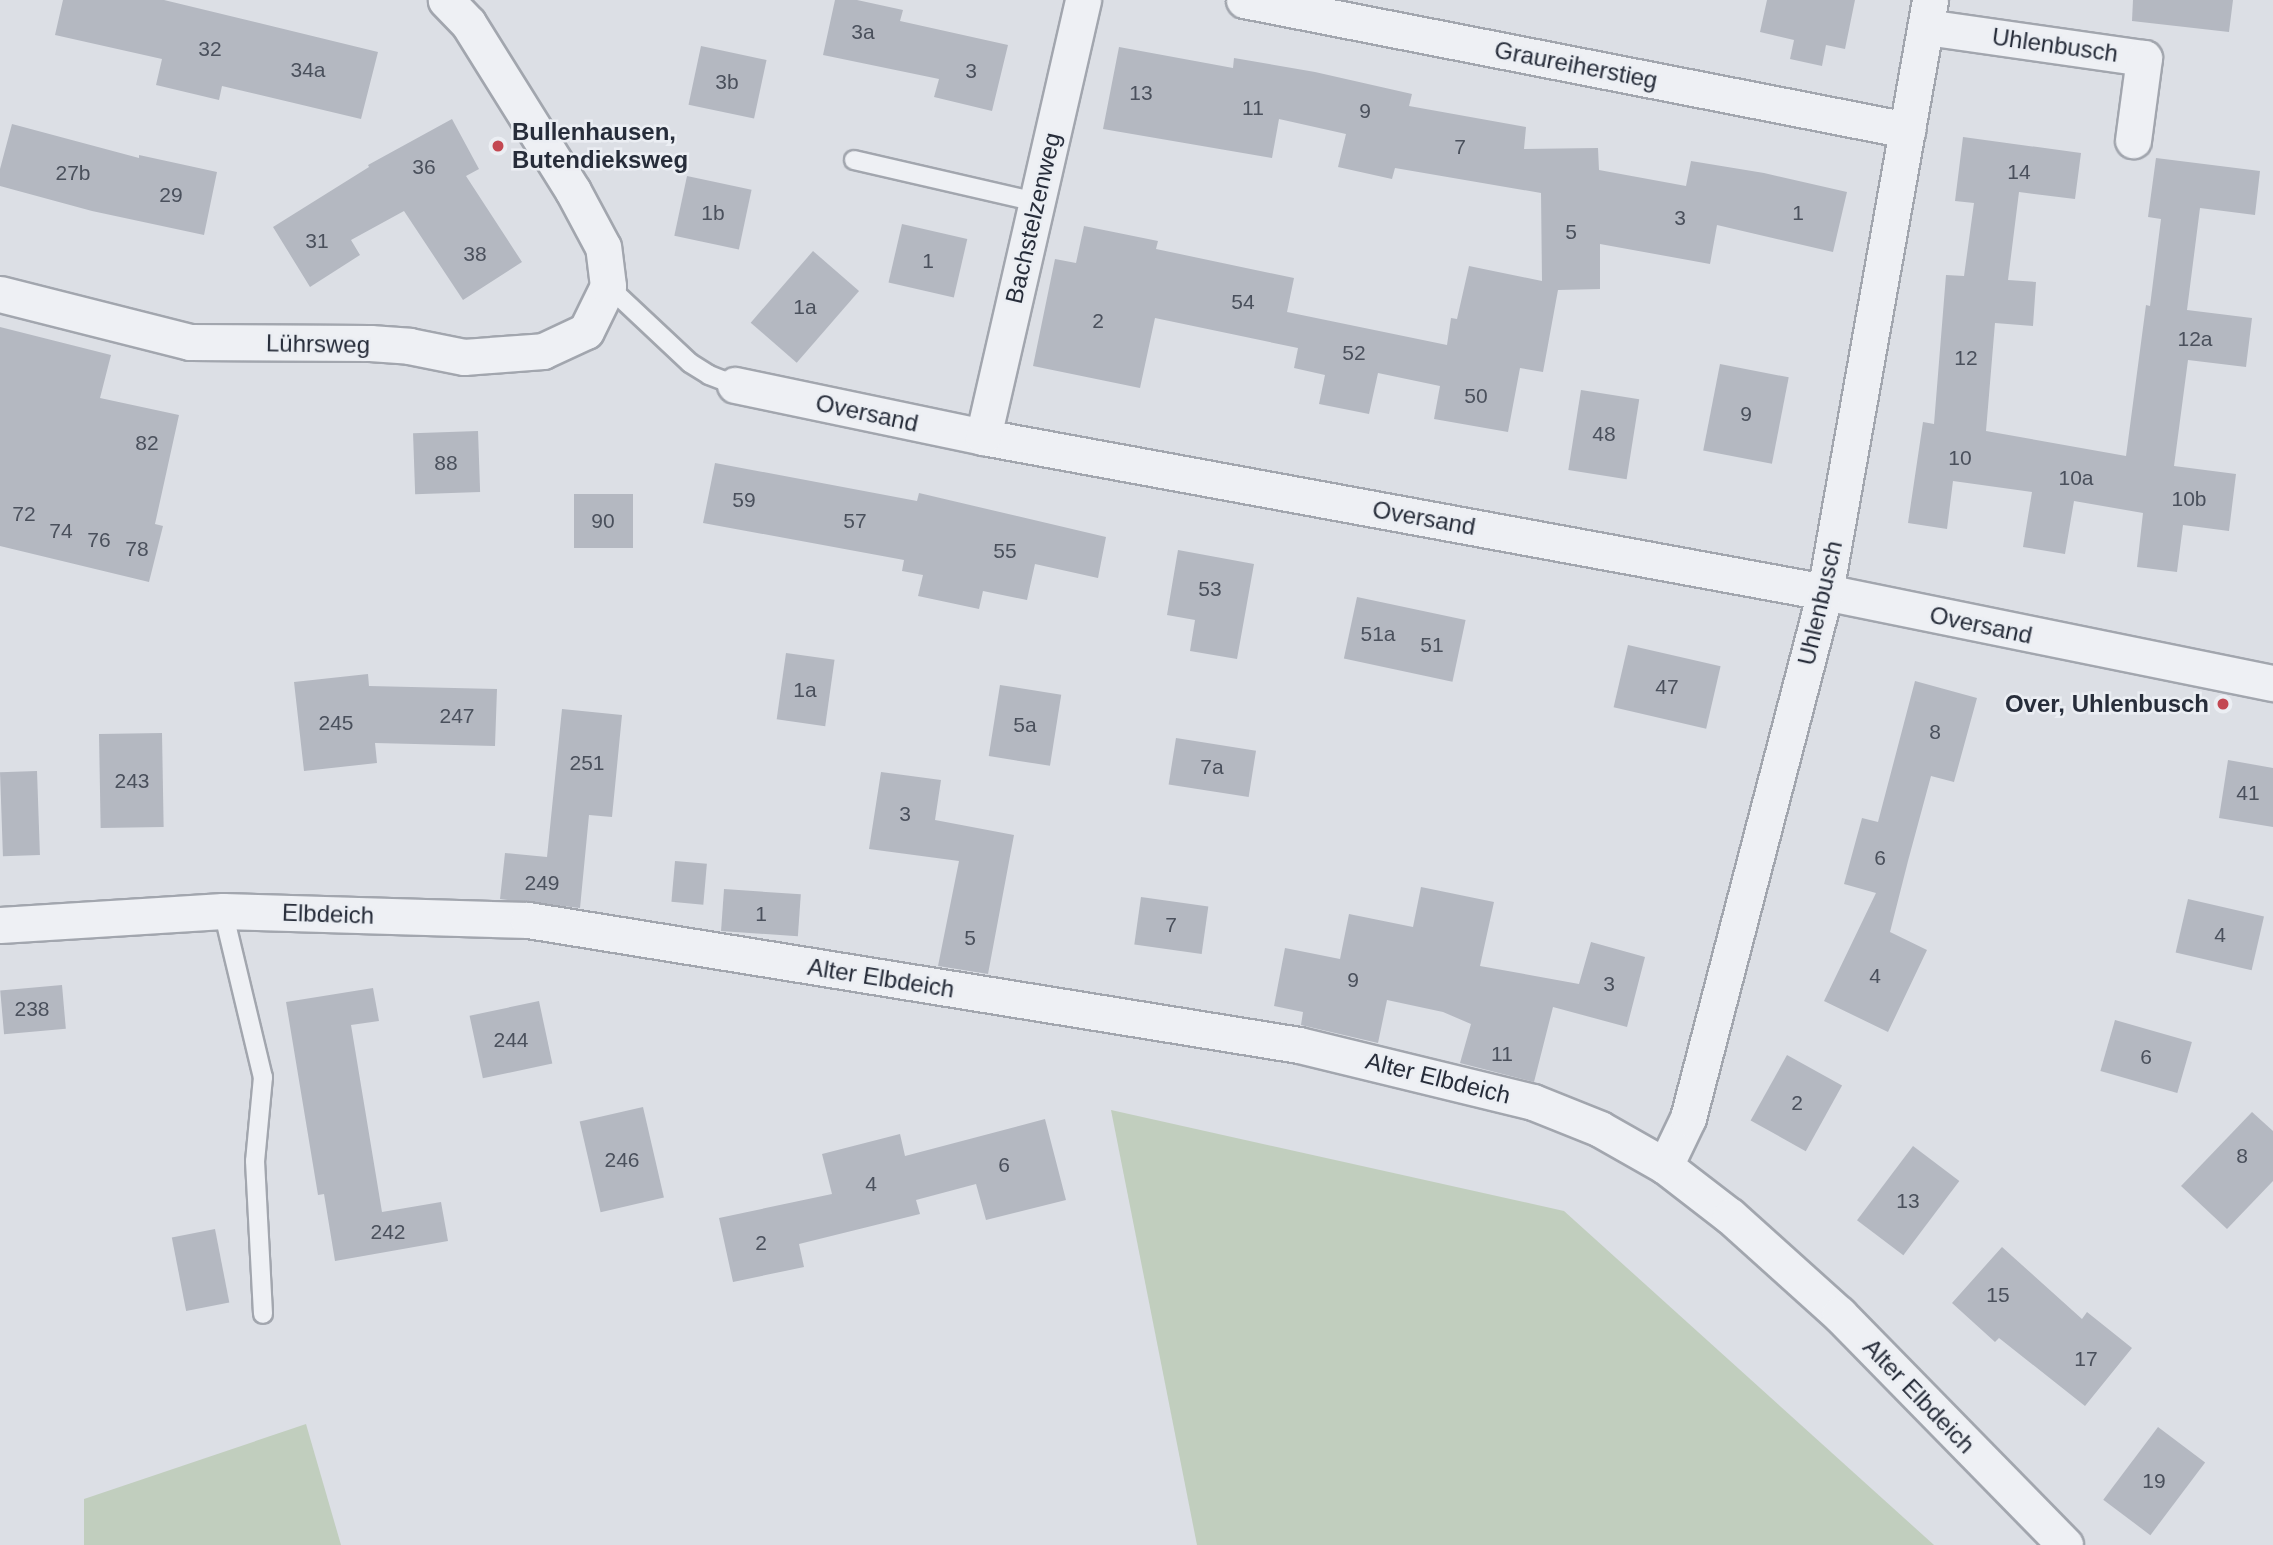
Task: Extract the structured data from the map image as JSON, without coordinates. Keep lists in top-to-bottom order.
{
  "streets": {
    "street": [
      "Uhlenbusch",
      "Graureiherstieg",
      "Bachstelzenweg",
      "Lührsweg",
      "Oversand",
      "Elbdeich",
      "Alter Elbdeich"
    ]
  },
  "crossings": [
    ["Uhlenbusch", "Graureiherstieg"],
    ["Uhlenbusch", "Oversand"],
    ["Uhlenbusch", "Alter Elbdeich"],
    ["Bachstelzenweg", "Oversand"],
    ["Lührsweg", "Oversand"],
    ["Elbdeich", "Alter Elbdeich"]
  ],
  "places": ["Bullenhausen, Butendieksweg", "Over, Uhlenbusch"],
  "house_numbers": [
    "3a",
    "32",
    "34a",
    "3",
    "3b",
    "13",
    "11",
    "9",
    "7",
    "36",
    "14",
    "27b",
    "29",
    "1b",
    "1",
    "3",
    "5",
    "31",
    "38",
    "1",
    "54",
    "1a",
    "2",
    "12a",
    "52",
    "12",
    "50",
    "9",
    "48",
    "82",
    "10",
    "88",
    "10a",
    "10b",
    "59",
    "72",
    "90",
    "57",
    "74",
    "76",
    "78",
    "55",
    "53",
    "51a",
    "51",
    "47",
    "1a",
    "247",
    "245",
    "5a",
    "8",
    "251",
    "7a",
    "243",
    "41",
    "3",
    "6",
    "249",
    "1",
    "7",
    "4",
    "5",
    "4",
    "9",
    "3",
    "238",
    "244",
    "11",
    "6",
    "2",
    "8",
    "246",
    "6",
    "4",
    "13",
    "242",
    "2",
    "15",
    "17",
    "19"
  ]
}
